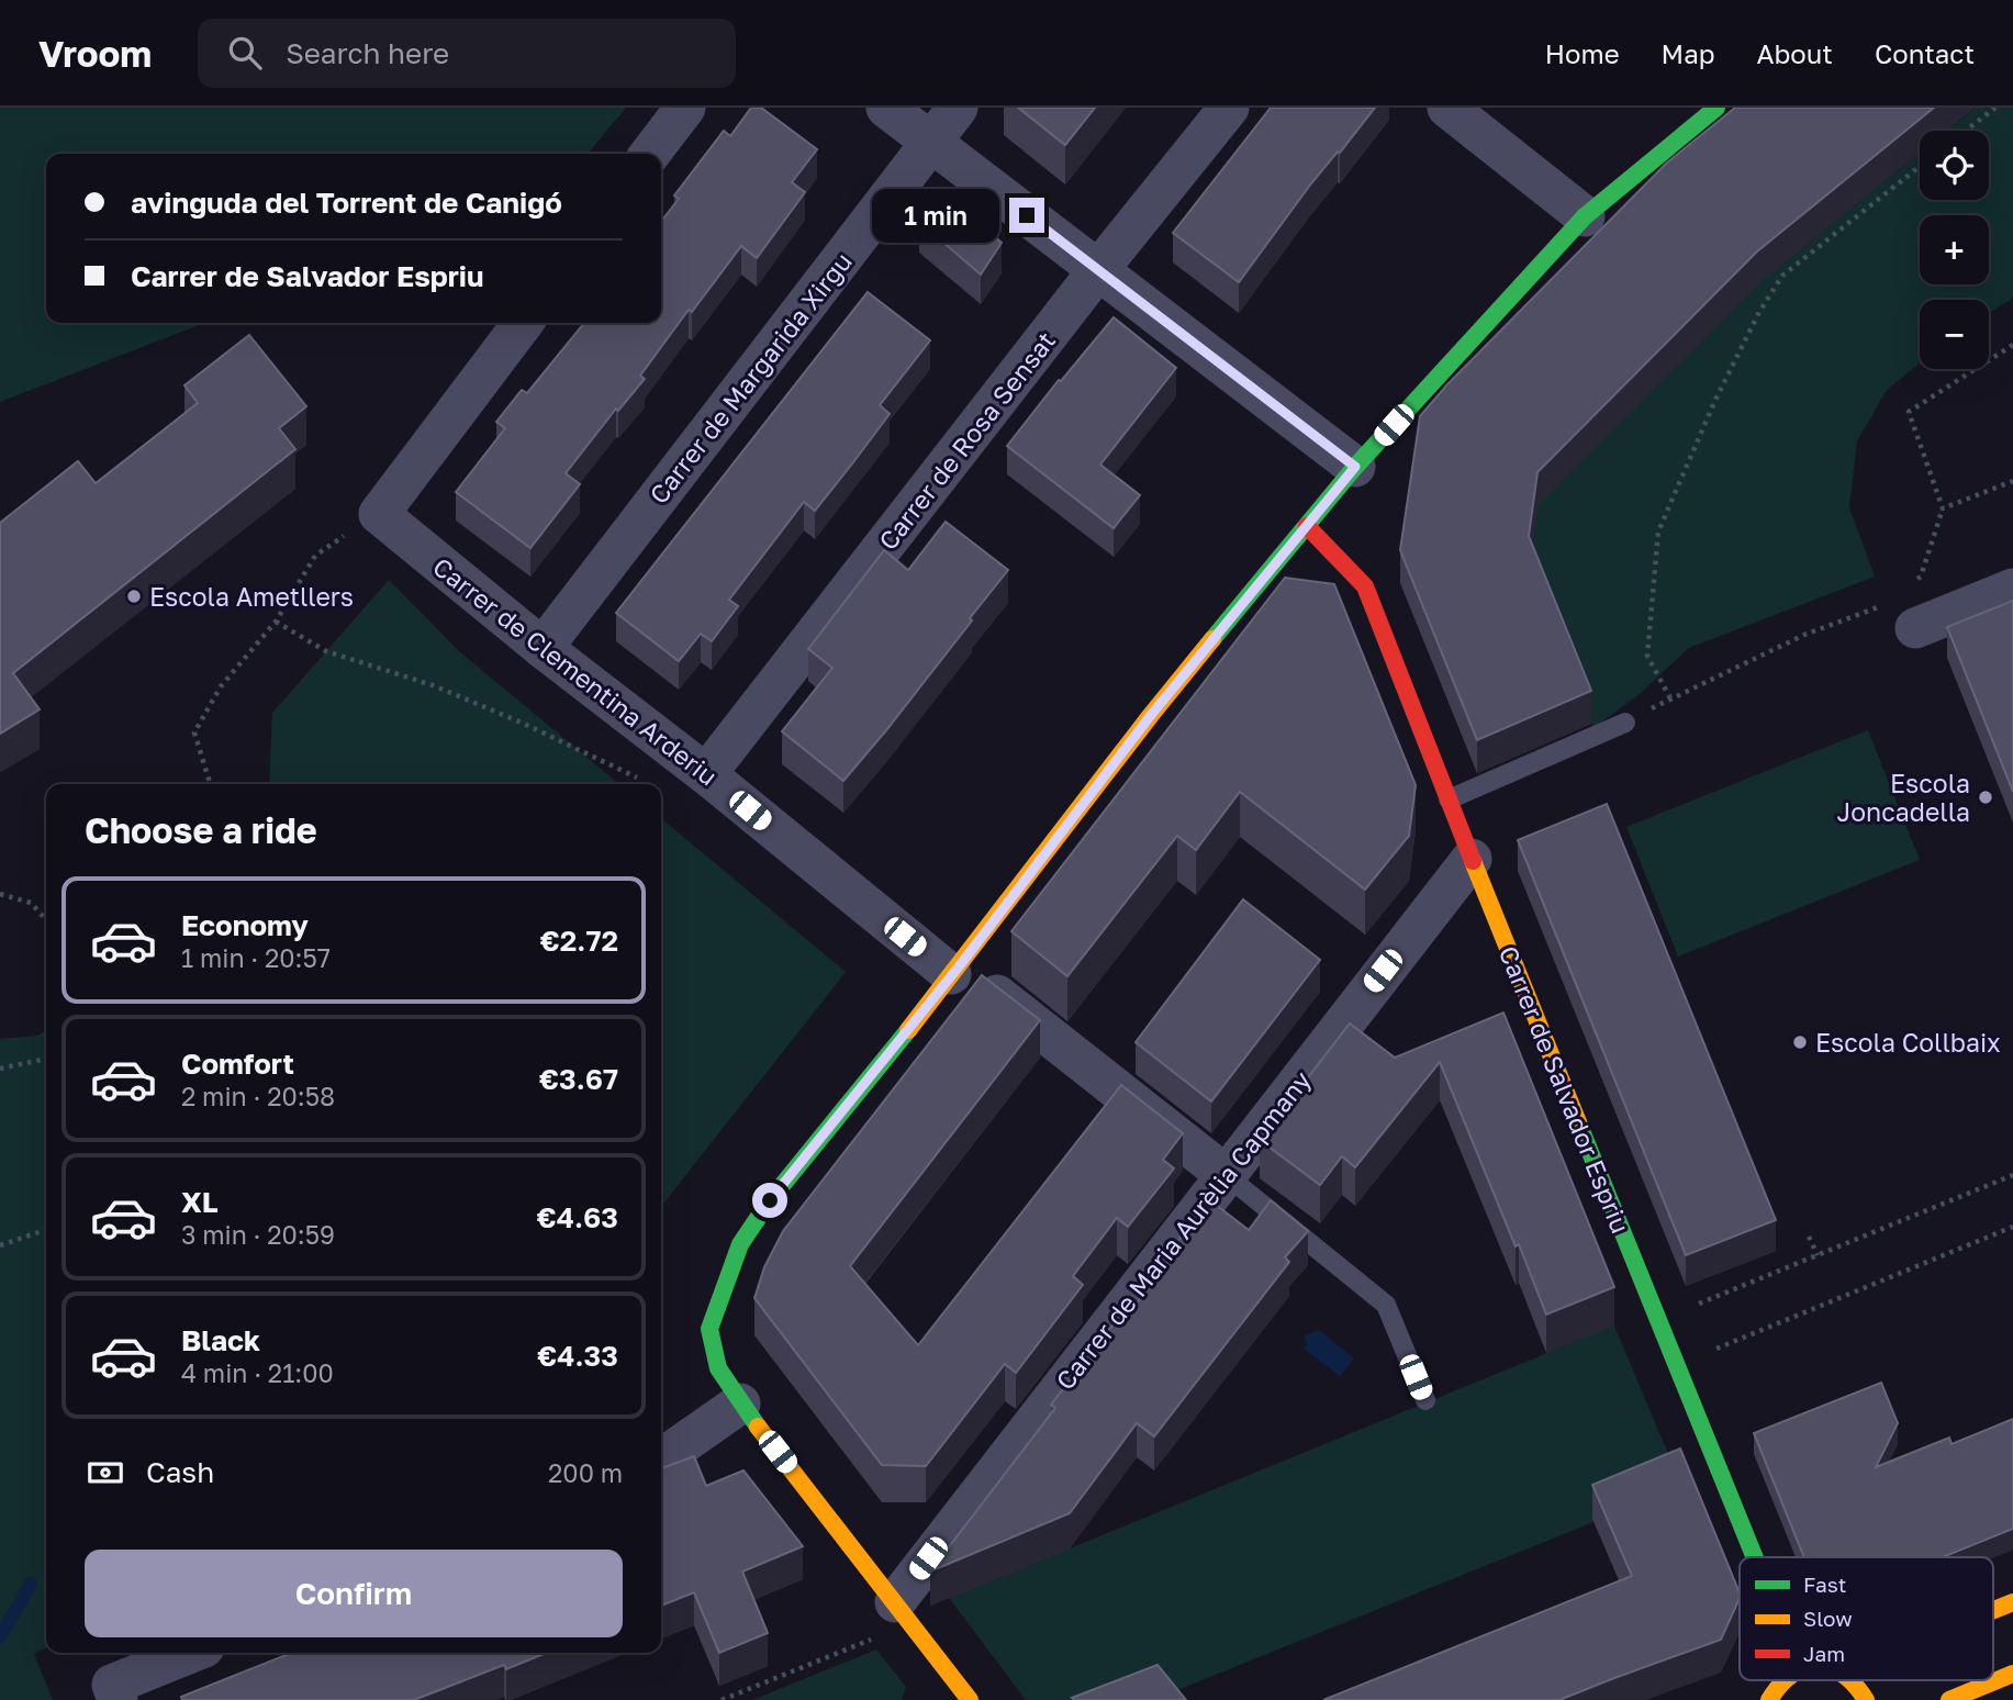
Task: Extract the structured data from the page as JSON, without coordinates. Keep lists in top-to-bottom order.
{
  "streets": {
    "street": [
      "Carrer de Margarida Xirgu",
      "Carrer de Rosa Sensat",
      "Carrer de Clementina Arderiu",
      "Carrer de Salvador Espriu",
      "Carrer de Maria Aurèlia Capmany"
    ]
  },
  "crossings": [
    ["Carrer de Margarida Xirgu", "Carrer de Clementina Arderiu"],
    ["Carrer de Rosa Sensat", "Carrer de Clementina Arderiu"],
    ["Carrer de Clementina Arderiu", "Carrer de Maria Aurèlia Capmany"],
    ["Carrer de Salvador Espriu", "Carrer de Maria Aurèlia Capmany"]
  ],
  "places": ["Escola Ametllers", "Escola Joncadella", "Escola Collbaix"],
  "legend": ["Fast", "Slow", "Jam"],
  "page": {
    "header": "Vroom",
    "search": "Search here",
    "nav": [
      "Home",
      "Map",
      "About",
      "Contact"
    ],
    "map_buttons": ["+", "−"],
    "banner": ["avinguda del Torrent de Canigó", "Carrer de Salvador Espriu"],
    "bubble": "1 min",
    "heading": "Choose a ride",
    "list": [
      {
        "name": "Economy",
        "note": "1 min · 20:57",
        "value": "€2.72"
      },
      {
        "name": "Comfort",
        "note": "2 min · 20:58",
        "value": "€3.67"
      },
      {
        "name": "XL",
        "note": "3 min · 20:59",
        "value": "€4.63"
      },
      {
        "name": "Black",
        "note": "4 min · 21:00",
        "value": "€4.33"
      }
    ],
    "pay": ["Cash", "200 m"],
    "buttons": "Confirm"
  }
}
